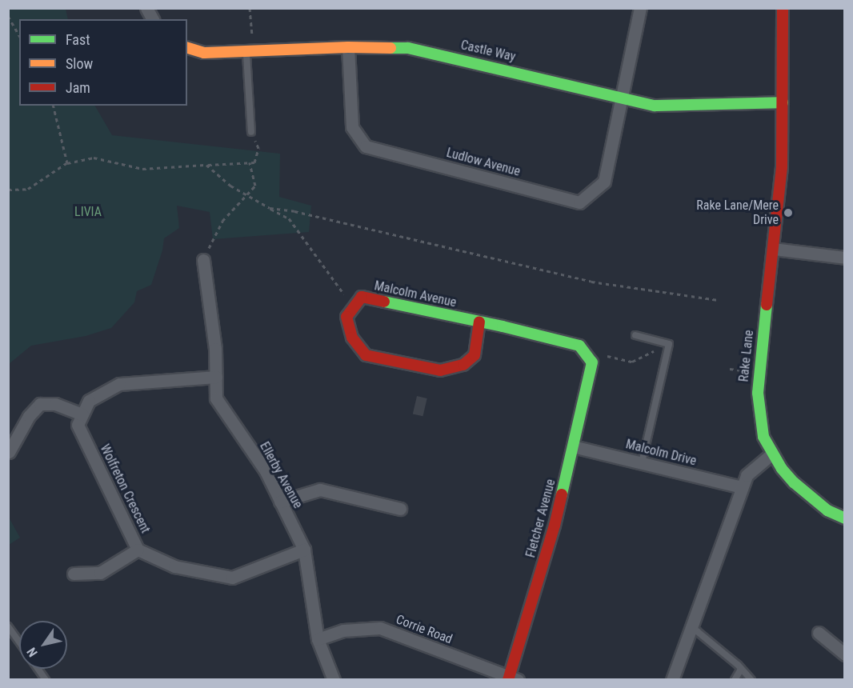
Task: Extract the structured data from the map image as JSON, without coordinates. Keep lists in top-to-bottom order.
{
  "streets": {
    "street": [
      "Castle Way",
      "Ludlow Avenue",
      "Malcolm Avenue",
      "Rake Lane",
      "Malcolm Drive",
      "Ellerby Avenue",
      "Wolfreton Crescent",
      "Fletcher Avenue",
      "Corrie Road"
    ]
  },
  "crossings": [
    ["Castle Way", "Ludlow Avenue"],
    ["Castle Way", "Rake Lane"],
    ["Malcolm Avenue", "Fletcher Avenue"],
    ["Malcolm Drive", "Fletcher Avenue"],
    ["Ellerby Avenue", "Wolfreton Crescent"],
    ["Ellerby Avenue", "Corrie Road"],
    ["Fletcher Avenue", "Corrie Road"]
  ],
  "parks": ["LIVIA"],
  "places": ["Rake Lane/Mere Drive"],
  "legend": ["Fast", "Slow", "Jam"],
  "north": "bottom left"
}
